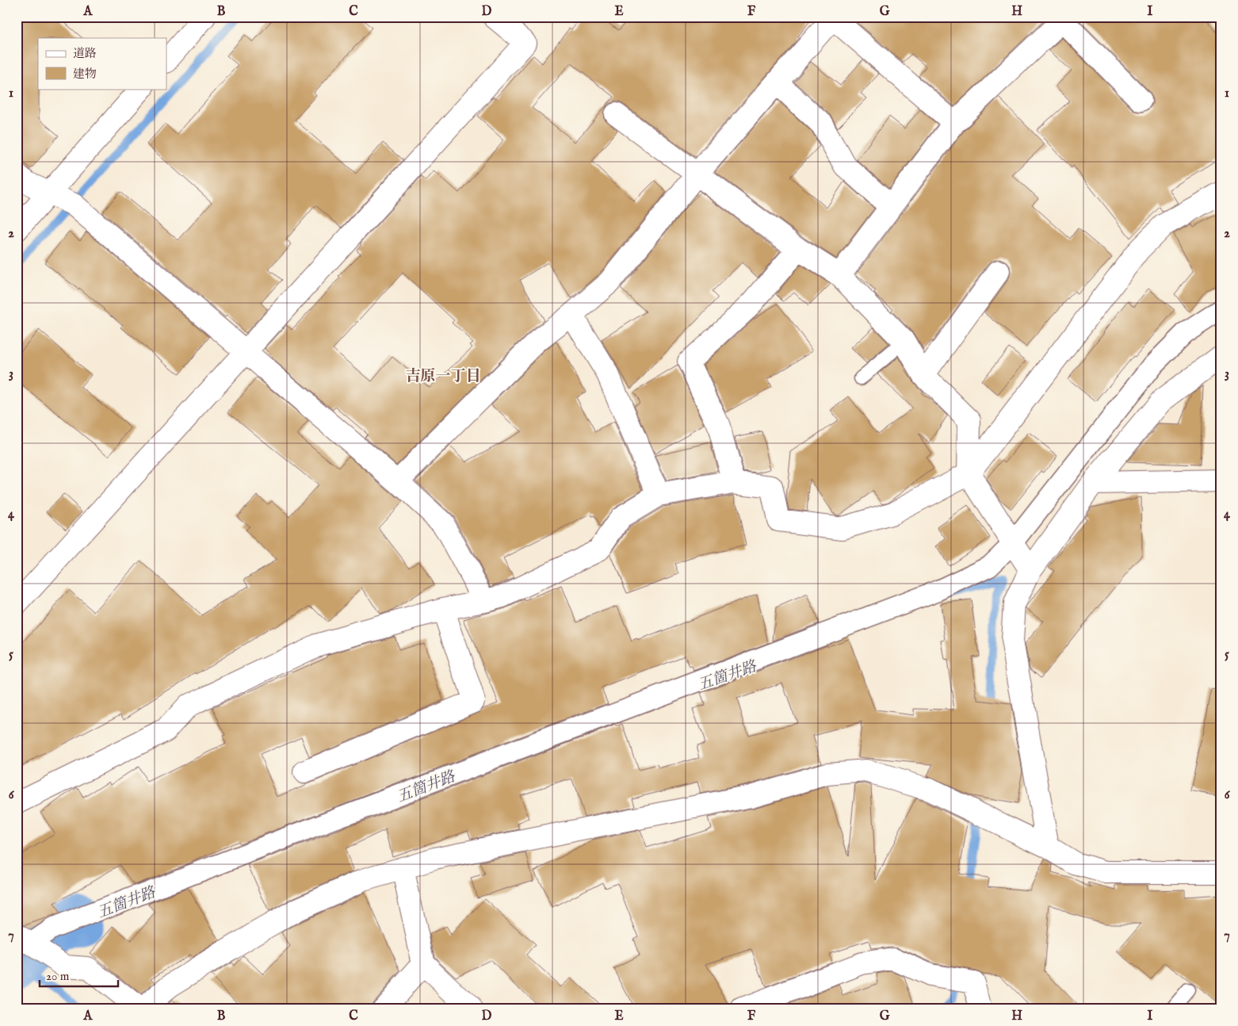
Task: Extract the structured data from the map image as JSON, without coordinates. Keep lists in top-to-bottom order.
{
  "districts": ["吉原一丁目"],
  "water": ["五箇井路"],
  "legend": ["道路", "建物"],
  "scale_bar": "20 m",
  "grid": {
    "columns": [
      "A",
      "B",
      "C",
      "D",
      "E",
      "F",
      "G",
      "H",
      "I"
    ],
    "rows": [
      "1",
      "2",
      "3",
      "4",
      "5",
      "6",
      "7"
    ]
  }
}
